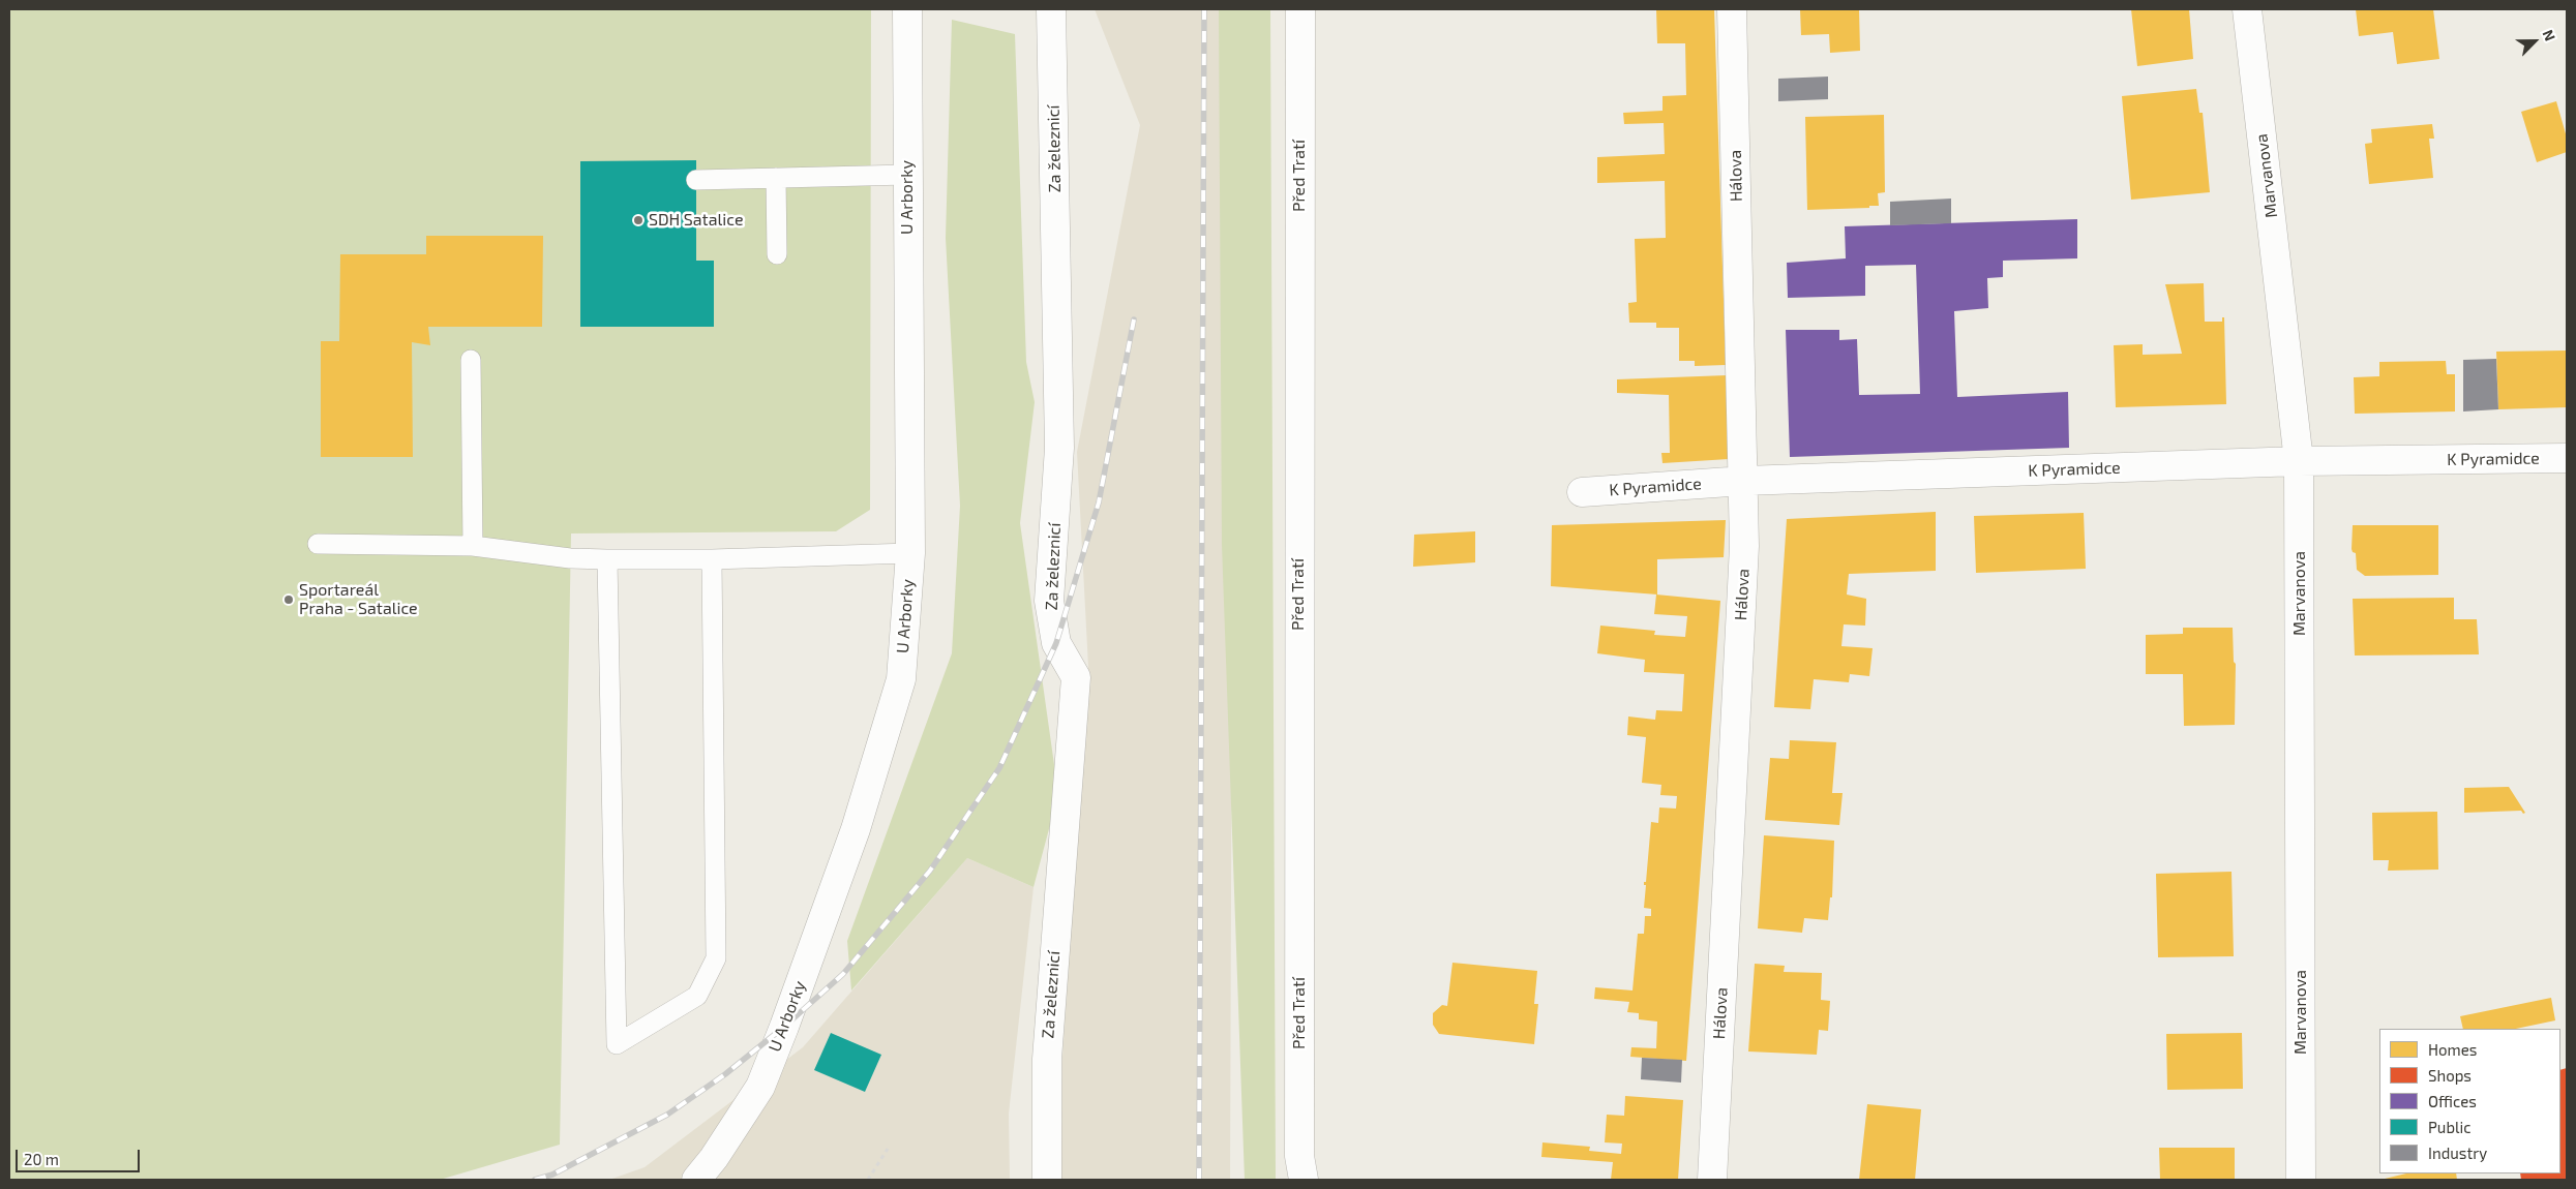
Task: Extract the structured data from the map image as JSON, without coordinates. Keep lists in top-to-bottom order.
{
  "streets": {
    "street": [
      "Za železnicí",
      "Před Tratí",
      "Hálova",
      "Marvanova",
      "U Arborky",
      "K Pyramidce"
    ]
  },
  "crossings": [
    ["Hálova", "K Pyramidce"],
    ["Marvanova", "K Pyramidce"]
  ],
  "places": ["SDH Satalice", "Sportareál Praha - Satalice"],
  "legend": [
    "Homes",
    "Shops",
    "Offices",
    "Public",
    "Industry"
  ],
  "scale_bar": "20 m",
  "north": "top right"
}
